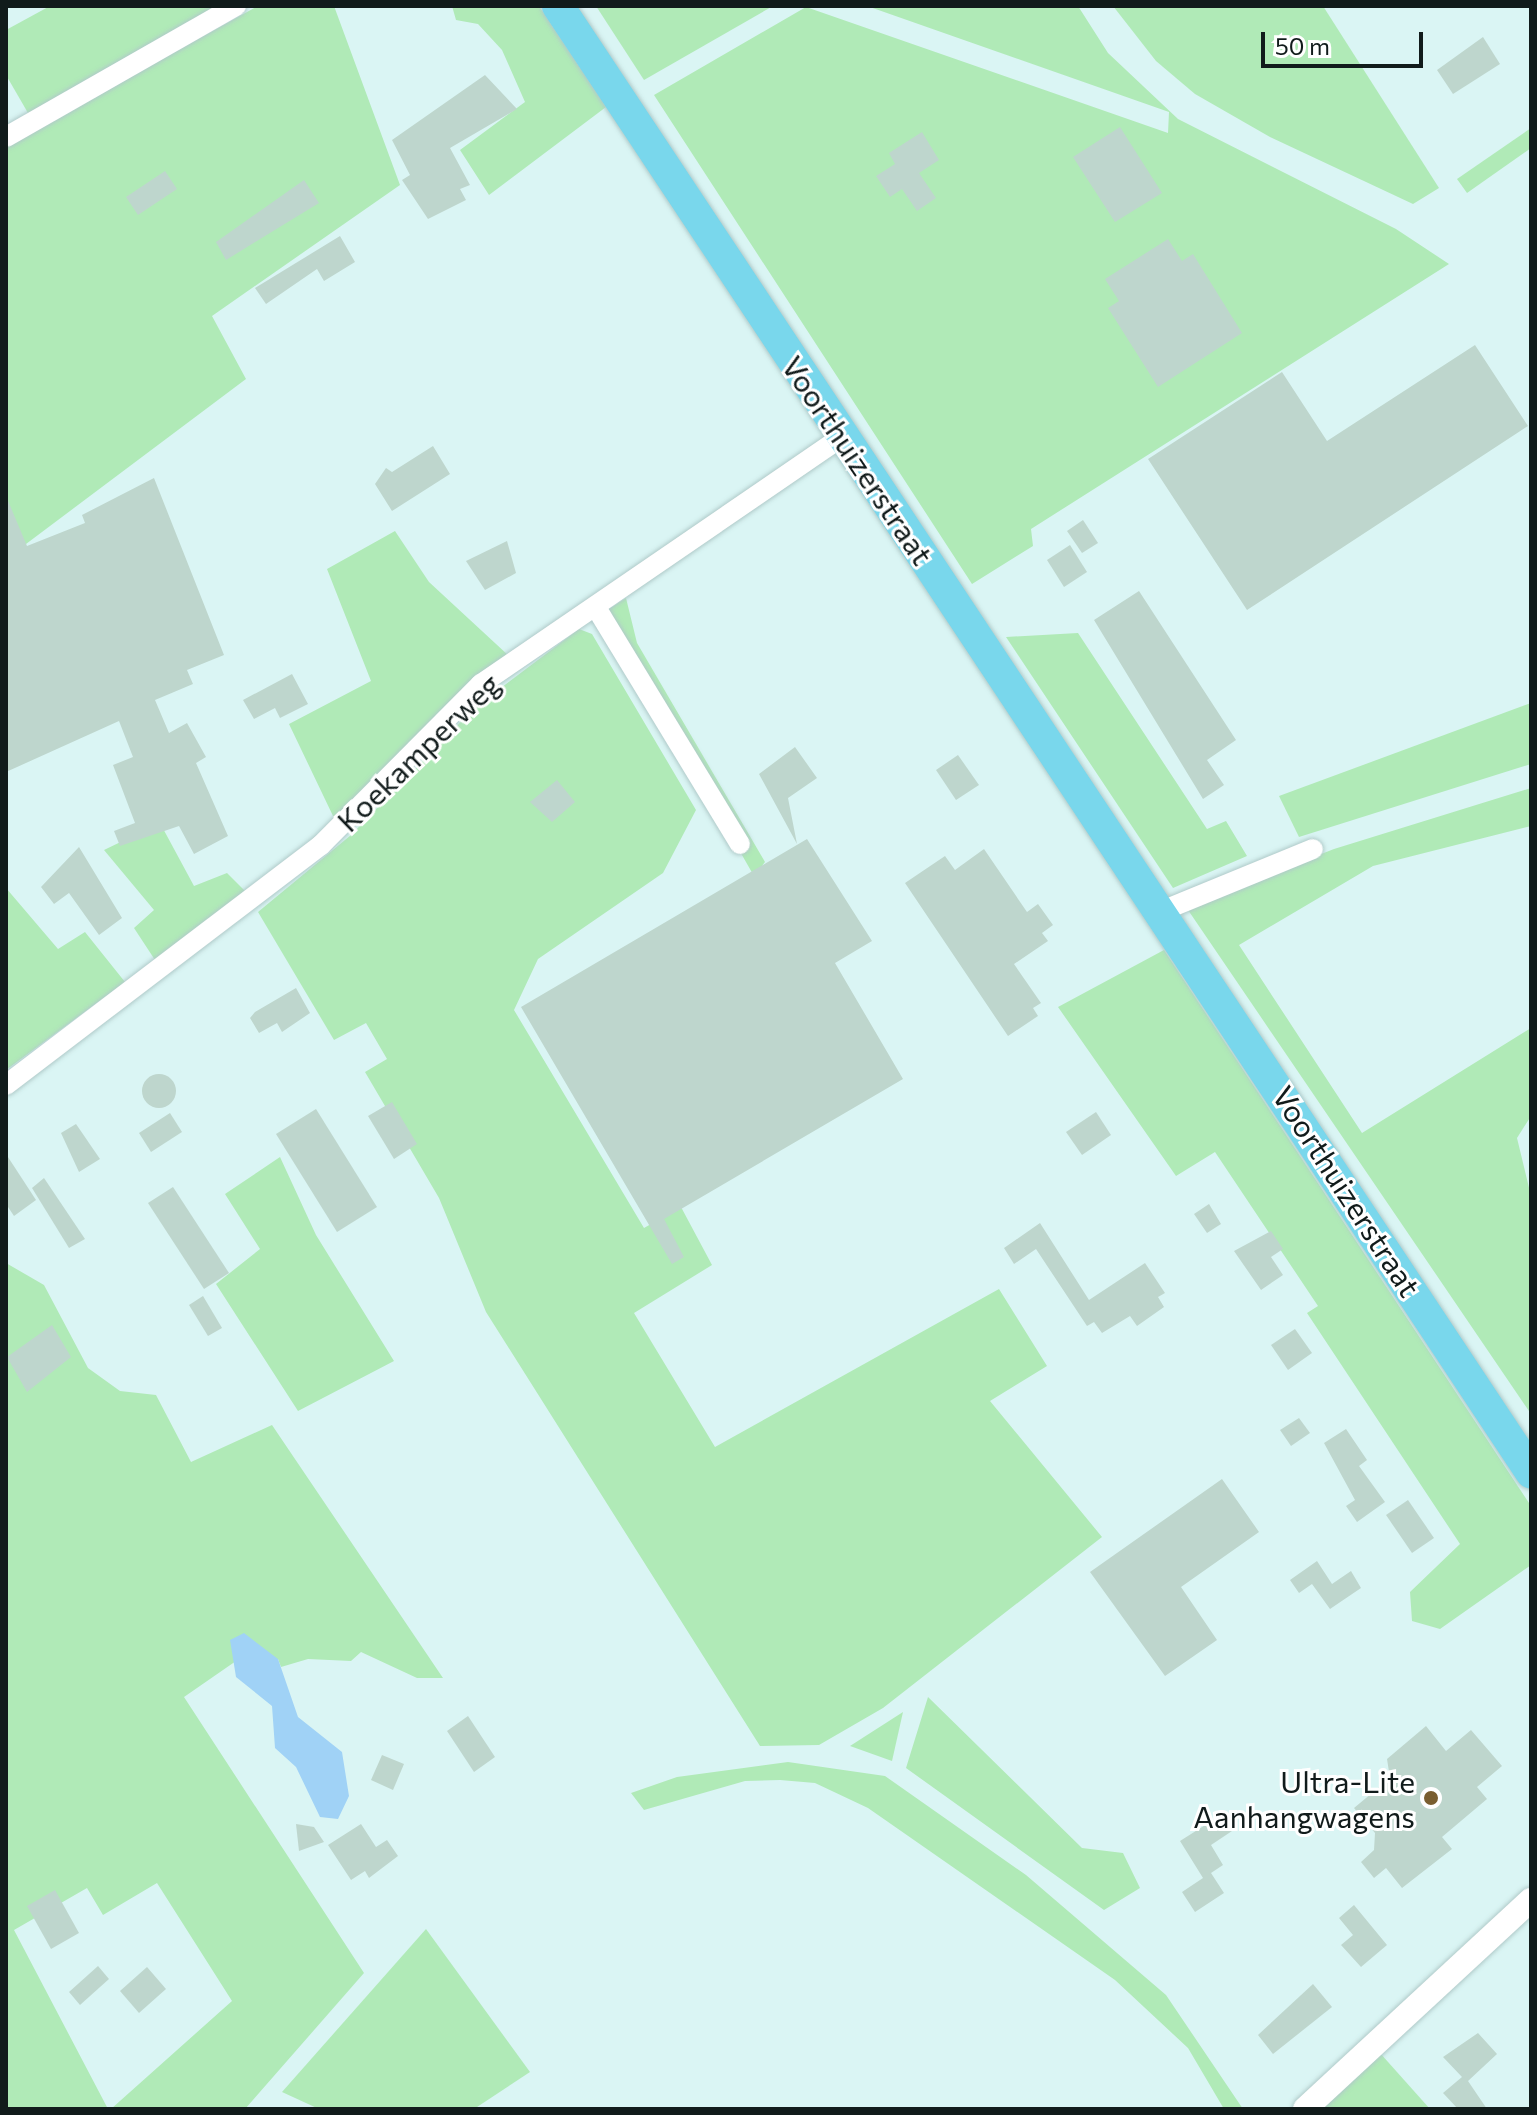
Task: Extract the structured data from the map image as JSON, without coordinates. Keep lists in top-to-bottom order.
{
  "streets": {
    "main road": ["Voorthuizerstraat"],
    "street": ["Koekamperweg"]
  },
  "crossings": [
    ["Voorthuizerstraat", "Koekamperweg"]
  ],
  "places": ["Ultra-Lite Aanhangwagens"],
  "scale_bar": "50 m"
}
